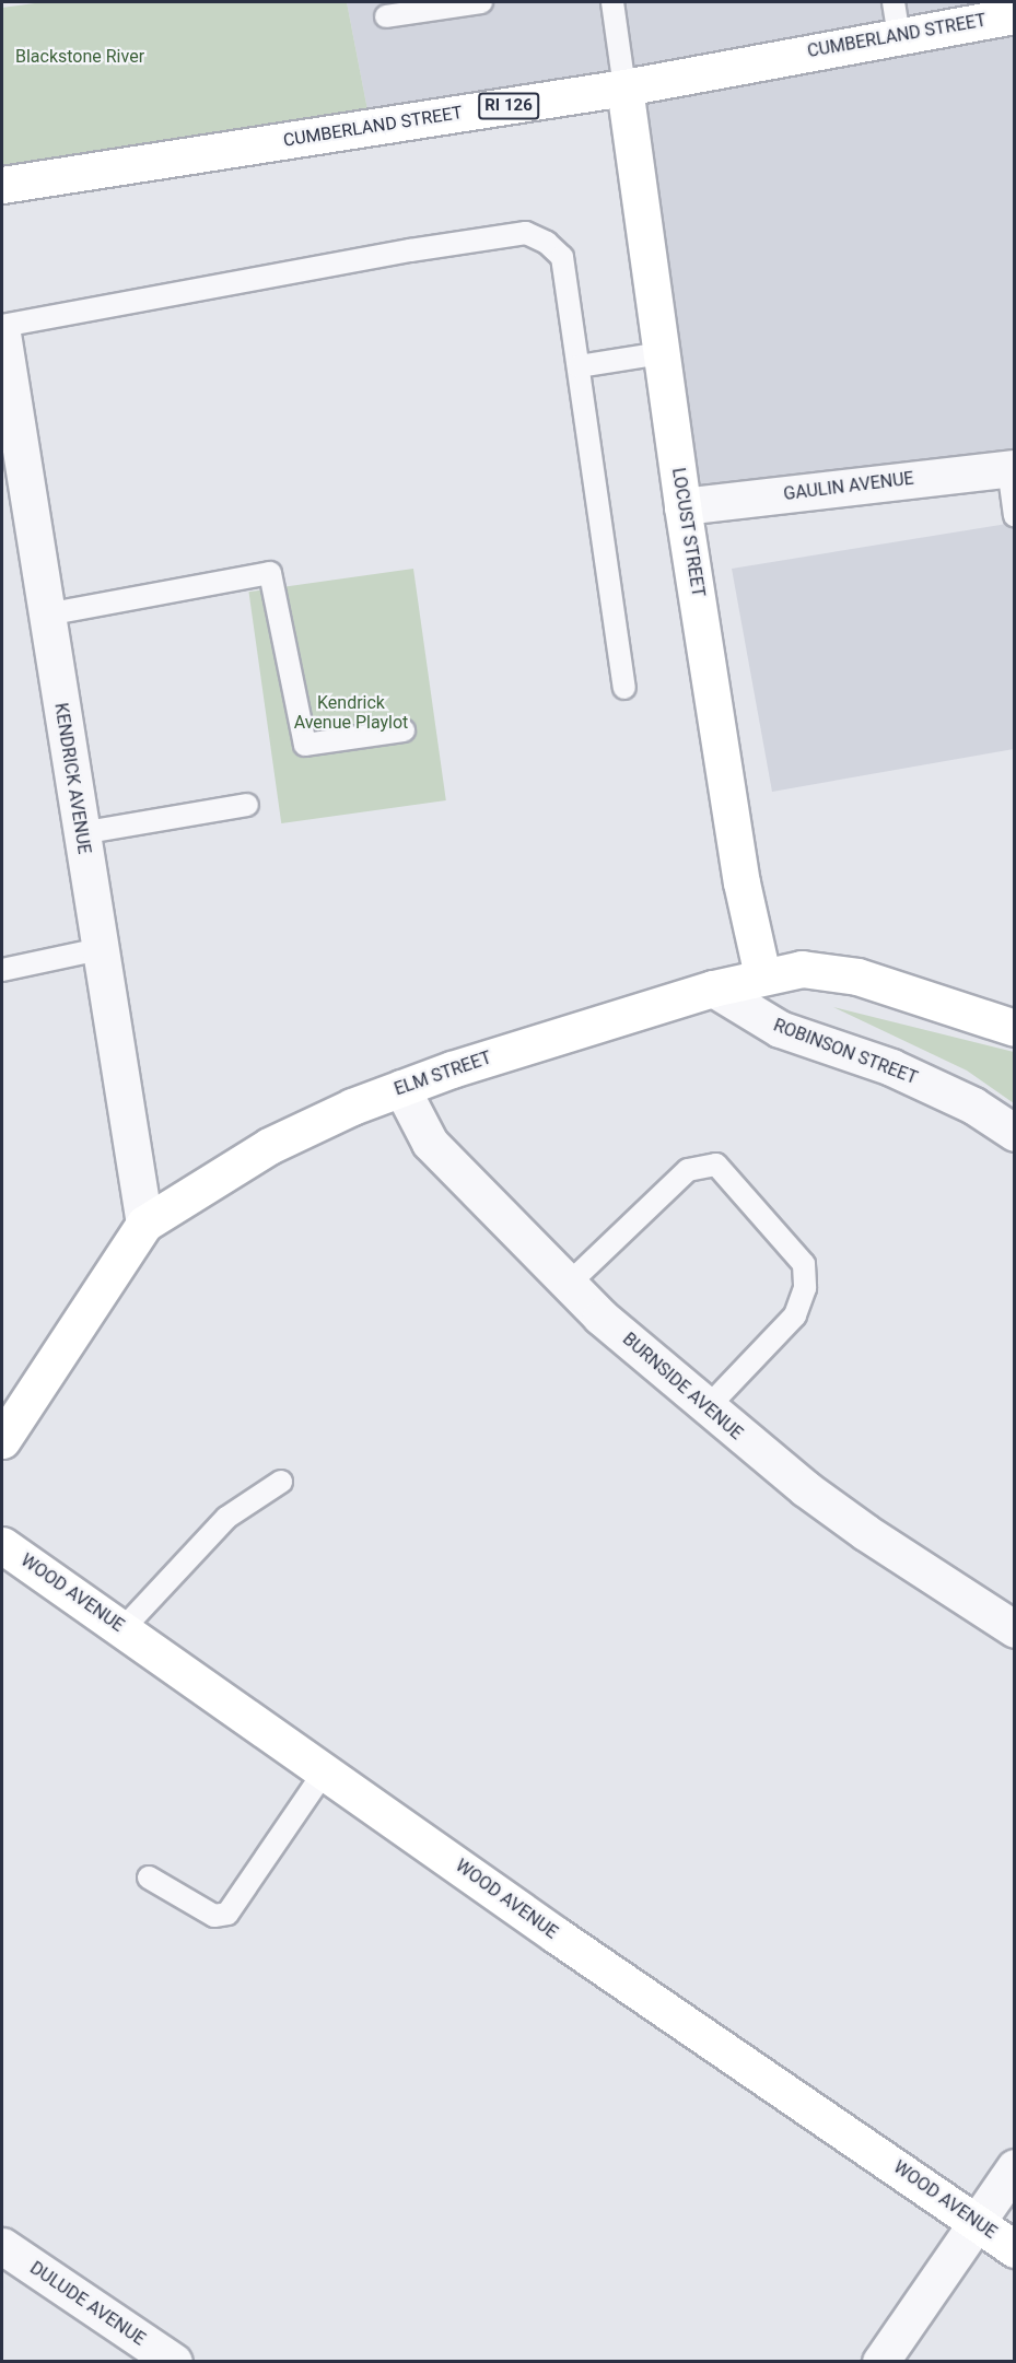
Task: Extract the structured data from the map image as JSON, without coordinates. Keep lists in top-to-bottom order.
{
  "streets": {
    "street": [
      "CUMBERLAND STREET",
      "RI 126",
      "GAULIN AVENUE",
      "LOCUST STREET",
      "KENDRICK AVENUE",
      "ROBINSON STREET",
      "ELM STREET",
      "BURNSIDE AVENUE",
      "WOOD AVENUE",
      "DULUDE AVENUE"
    ]
  },
  "crossings": [
    ["CUMBERLAND STREET", "LOCUST STREET"],
    ["GAULIN AVENUE", "LOCUST STREET"],
    ["LOCUST STREET", "ELM STREET"],
    ["KENDRICK AVENUE", "ELM STREET"],
    ["ROBINSON STREET", "ELM STREET"],
    ["ELM STREET", "BURNSIDE AVENUE"]
  ],
  "parks": ["Blackstone River", "Kendrick Avenue Playlot"]
}
